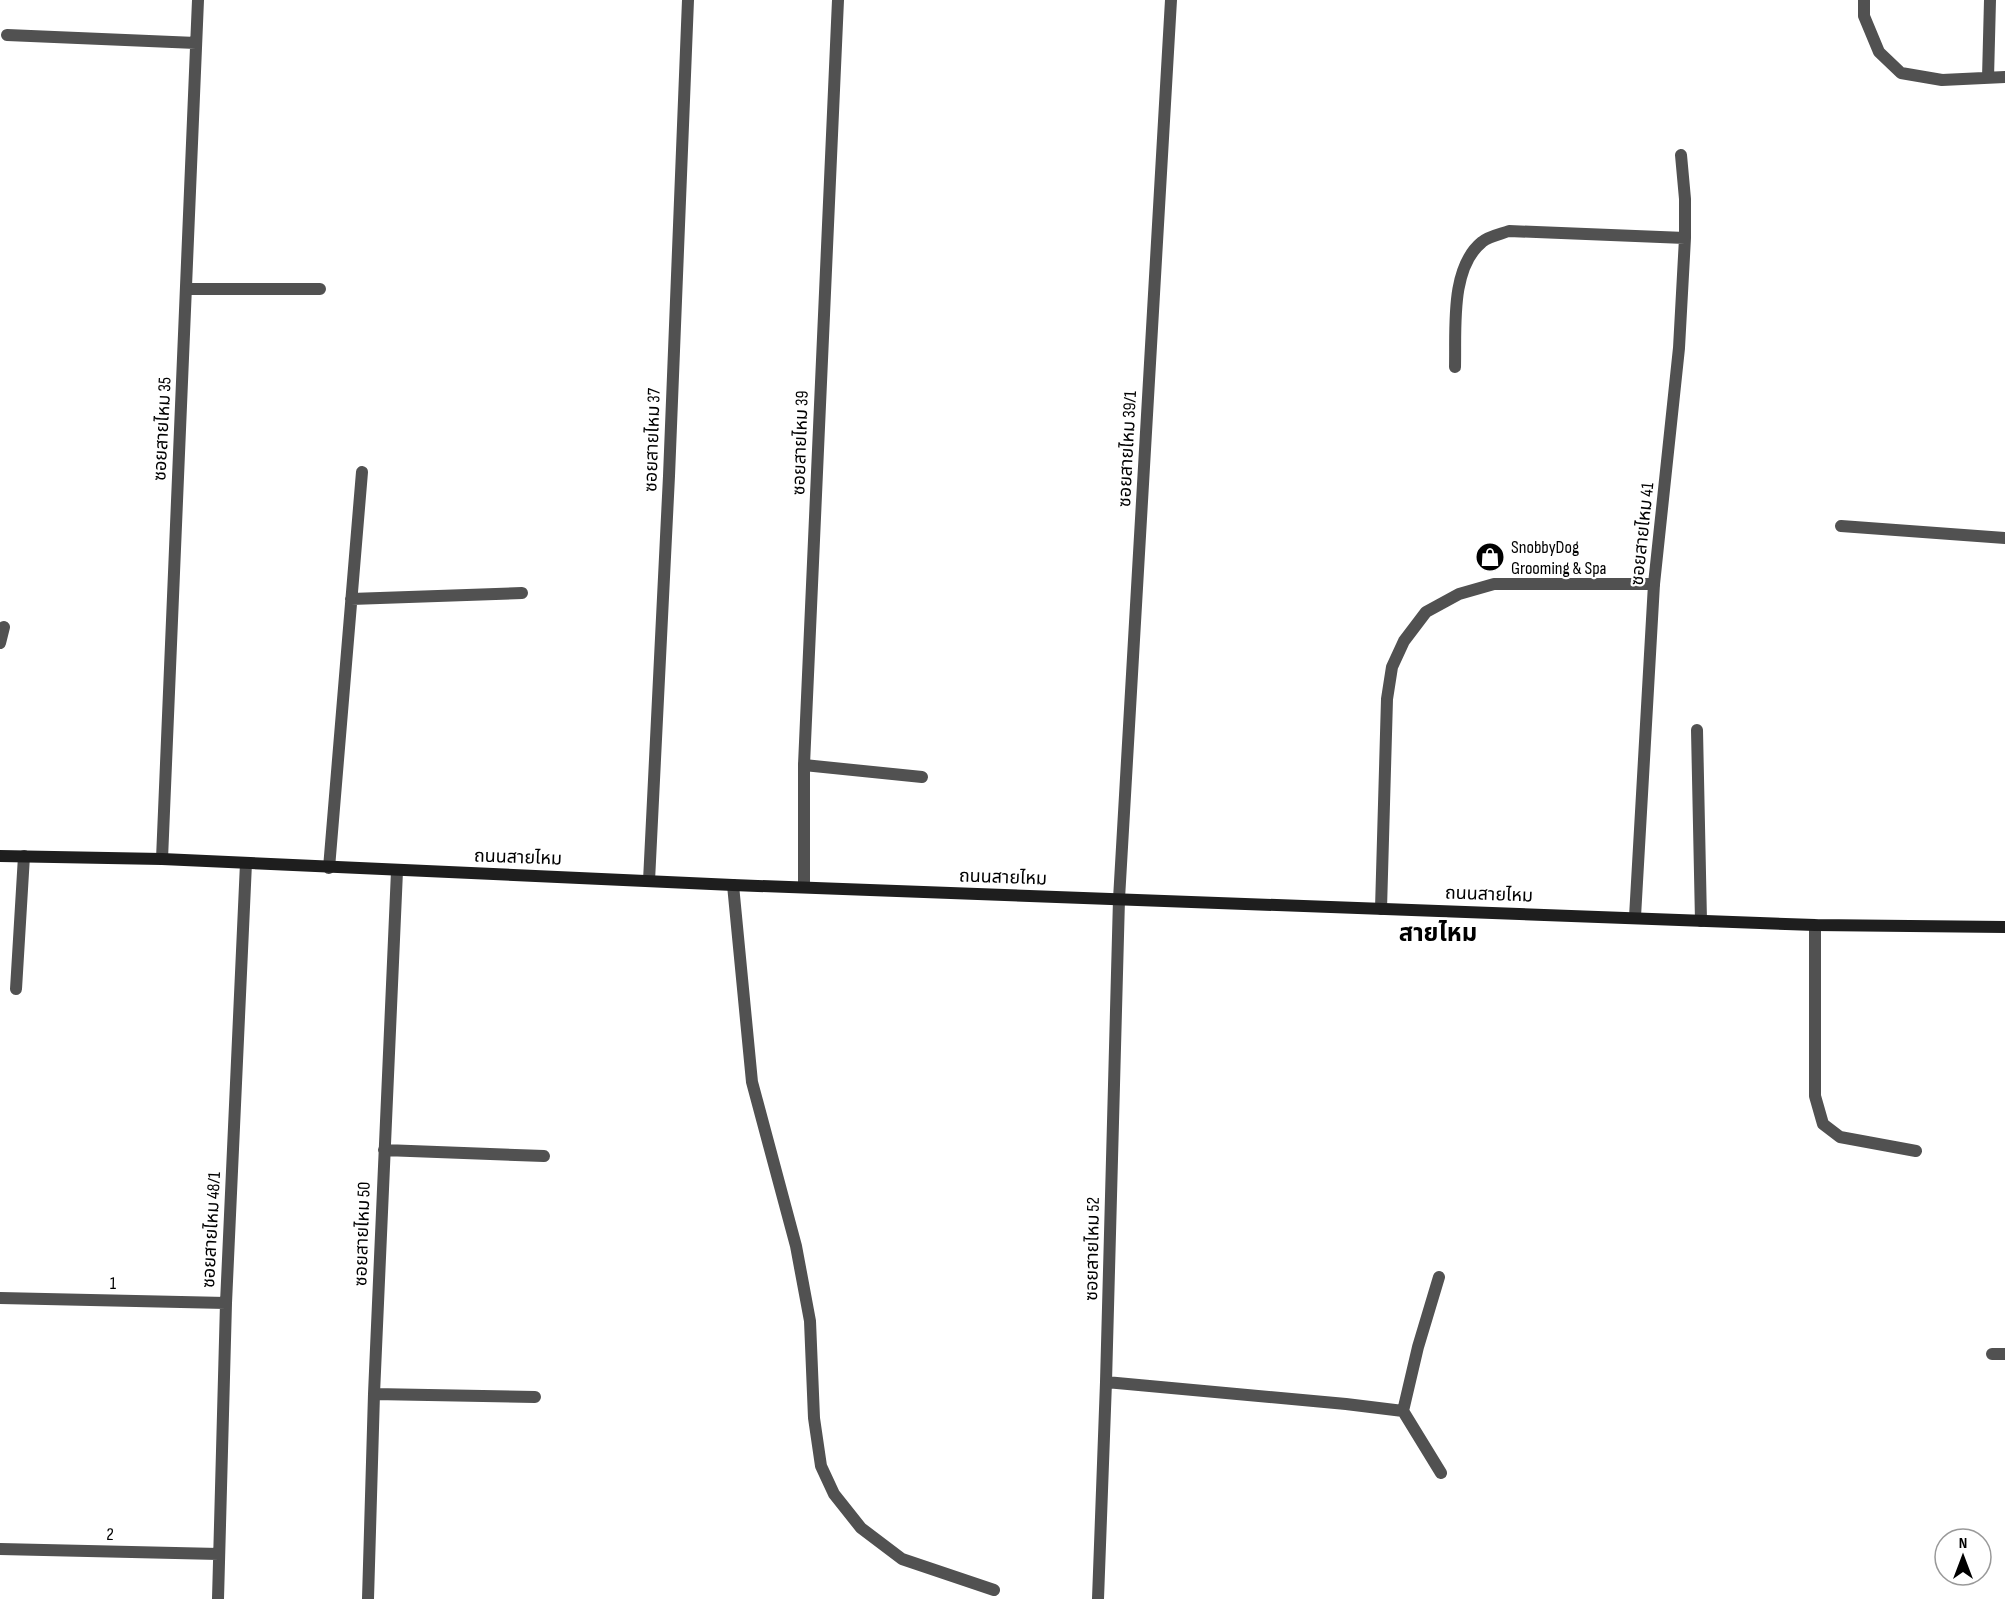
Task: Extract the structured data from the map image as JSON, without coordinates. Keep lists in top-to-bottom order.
{
  "streets": {
    "main road": ["ถนนสายไหม"],
    "street": [
      "ซอยสายไหม 35",
      "ซอยสายไหม 37",
      "ซอยสายไหม 39",
      "ซอยสายไหม 39/1",
      "ซอยสายไหม 41",
      "ซอยสายไหม 48/1",
      "ซอยสายไหม 50",
      "ซอยสายไหม 52",
      "1",
      "2"
    ]
  },
  "crossings": [
    ["ซอยสายไหม 35", "ถนนสายไหม"],
    ["ซอยสายไหม 37", "ถนนสายไหม"],
    ["ซอยสายไหม 39", "ถนนสายไหม"],
    ["ซอยสายไหม 39/1", "ถนนสายไหม"],
    ["ซอยสายไหม 39/1", "ซอยสายไหม 52"],
    ["ซอยสายไหม 41", "ถนนสายไหม"],
    ["ถนนสายไหม", "ซอยสายไหม 48/1"],
    ["ถนนสายไหม", "ซอยสายไหม 50"],
    ["ถนนสายไหม", "ซอยสายไหม 52"],
    ["ซอยสายไหม 48/1", "1"],
    ["ซอยสายไหม 48/1", "2"]
  ],
  "districts": ["สายไหม"],
  "places": {
    "shop": ["SnobbyDog Grooming & Spa"]
  },
  "north": "top"
}
